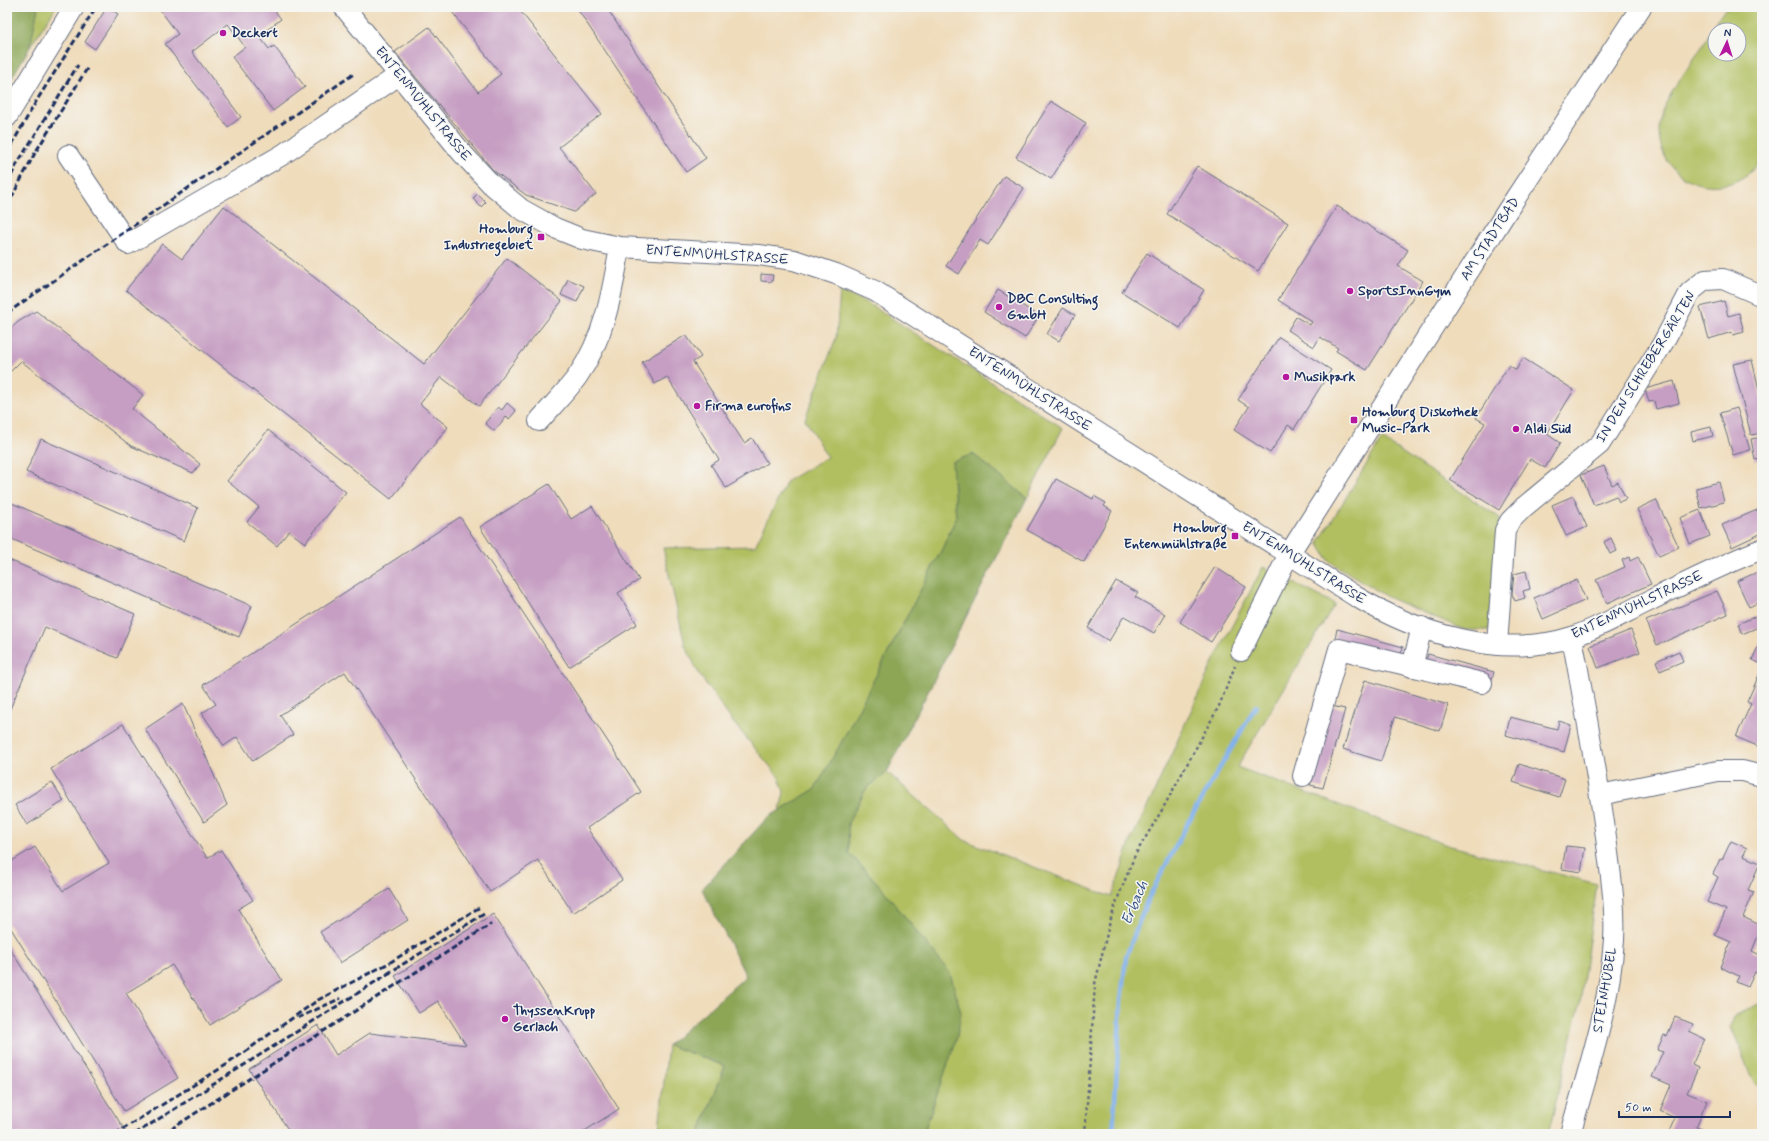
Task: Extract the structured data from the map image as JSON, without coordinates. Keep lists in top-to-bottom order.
{
  "streets": {
    "street": [
      "ENTENMÜHLSTRASSE",
      "AM STADTBAD",
      "IN DEN SCHREBERGÄRTEN",
      "STEINHÜBEL"
    ]
  },
  "crossings": [
    ["ENTENMÜHLSTRASSE", "AM STADTBAD"],
    ["ENTENMÜHLSTRASSE", "IN DEN SCHREBERGÄRTEN"],
    ["ENTENMÜHLSTRASSE", "STEINHÜBEL"]
  ],
  "water": ["Erbach"],
  "places": {
    "other": [
      "Deckert",
      "SportsInnGym",
      "DBC Consulting GmbH",
      "Musikpark",
      "Firma eurofins",
      "Aldi Süd",
      "ThyssenKrupp Gerlach"
    ],
    "transit": ["Homburg Industriegebiet", "Homburg Diskothek Music-Park", "Homburg Entenmühlstraße"]
  },
  "scale_bar": "50 m",
  "north": "top"
}
